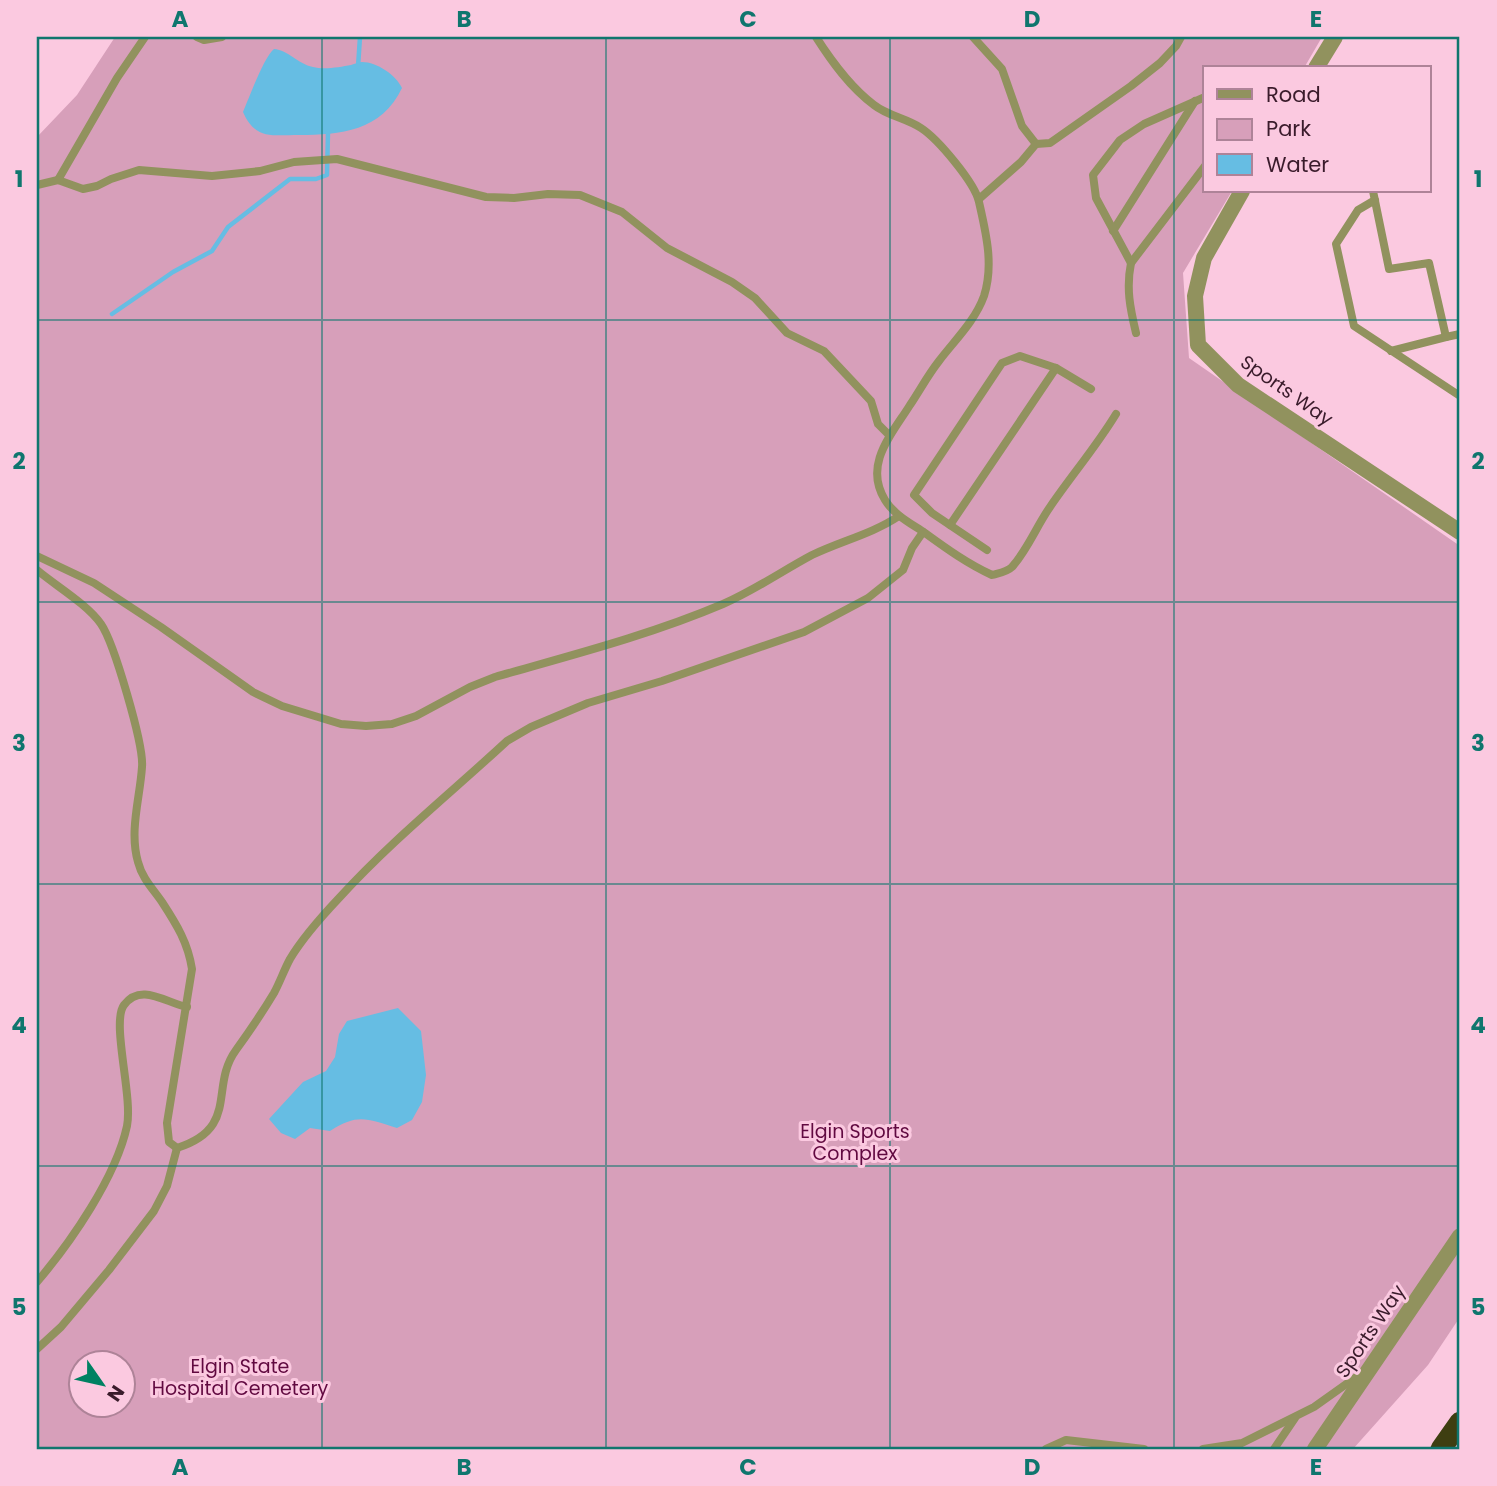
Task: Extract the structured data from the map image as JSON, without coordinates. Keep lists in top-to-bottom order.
{
  "streets": {
    "street": ["Sports Way"]
  },
  "parks": ["Elgin Sports Complex", "Elgin State Hospital Cemetery"],
  "legend": ["Road", "Park", "Water"],
  "north": "bottom right",
  "grid": {
    "columns": [
      "A",
      "B",
      "C",
      "D",
      "E"
    ],
    "rows": [
      "1",
      "2",
      "3",
      "4",
      "5"
    ]
  }
}
